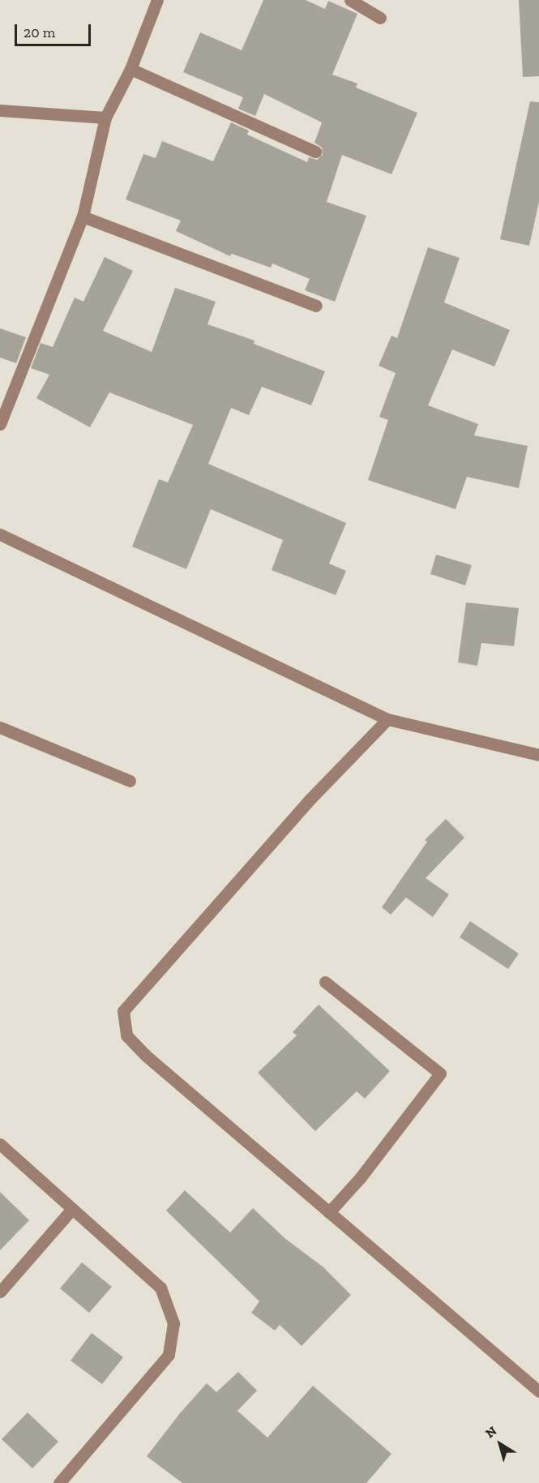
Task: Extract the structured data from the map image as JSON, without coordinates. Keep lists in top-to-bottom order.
{
  "scale_bar": "20 m",
  "north": "top left"
}
